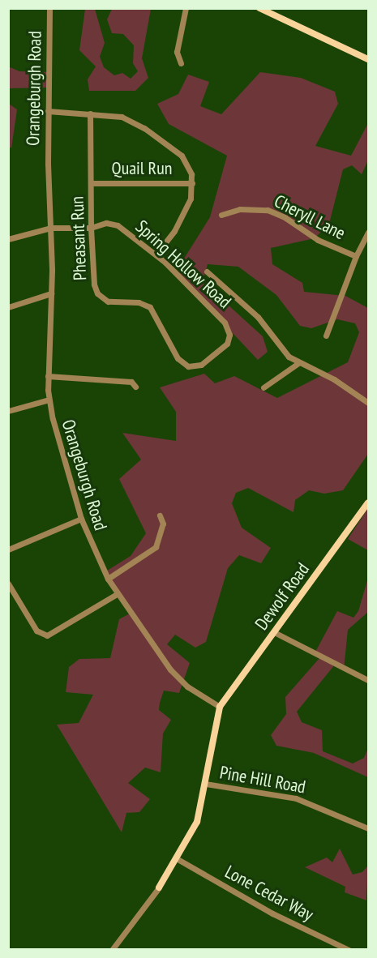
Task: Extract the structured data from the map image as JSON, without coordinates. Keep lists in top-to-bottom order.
{
  "streets": {
    "main road": ["Dewolf Road"],
    "street": [
      "Orangeburgh Road",
      "Quail Run",
      "Cheryll Lane",
      "Pheasant Run",
      "Spring Hollow Road",
      "Pine Hill Road",
      "Lone Cedar Way"
    ]
  },
  "crossings": [
    ["Orangeburgh Road", "Spring Hollow Road"],
    ["Orangeburgh Road", "Dewolf Road"],
    ["Quail Run", "Pheasant Run"],
    ["Pheasant Run", "Spring Hollow Road"]
  ]
}
